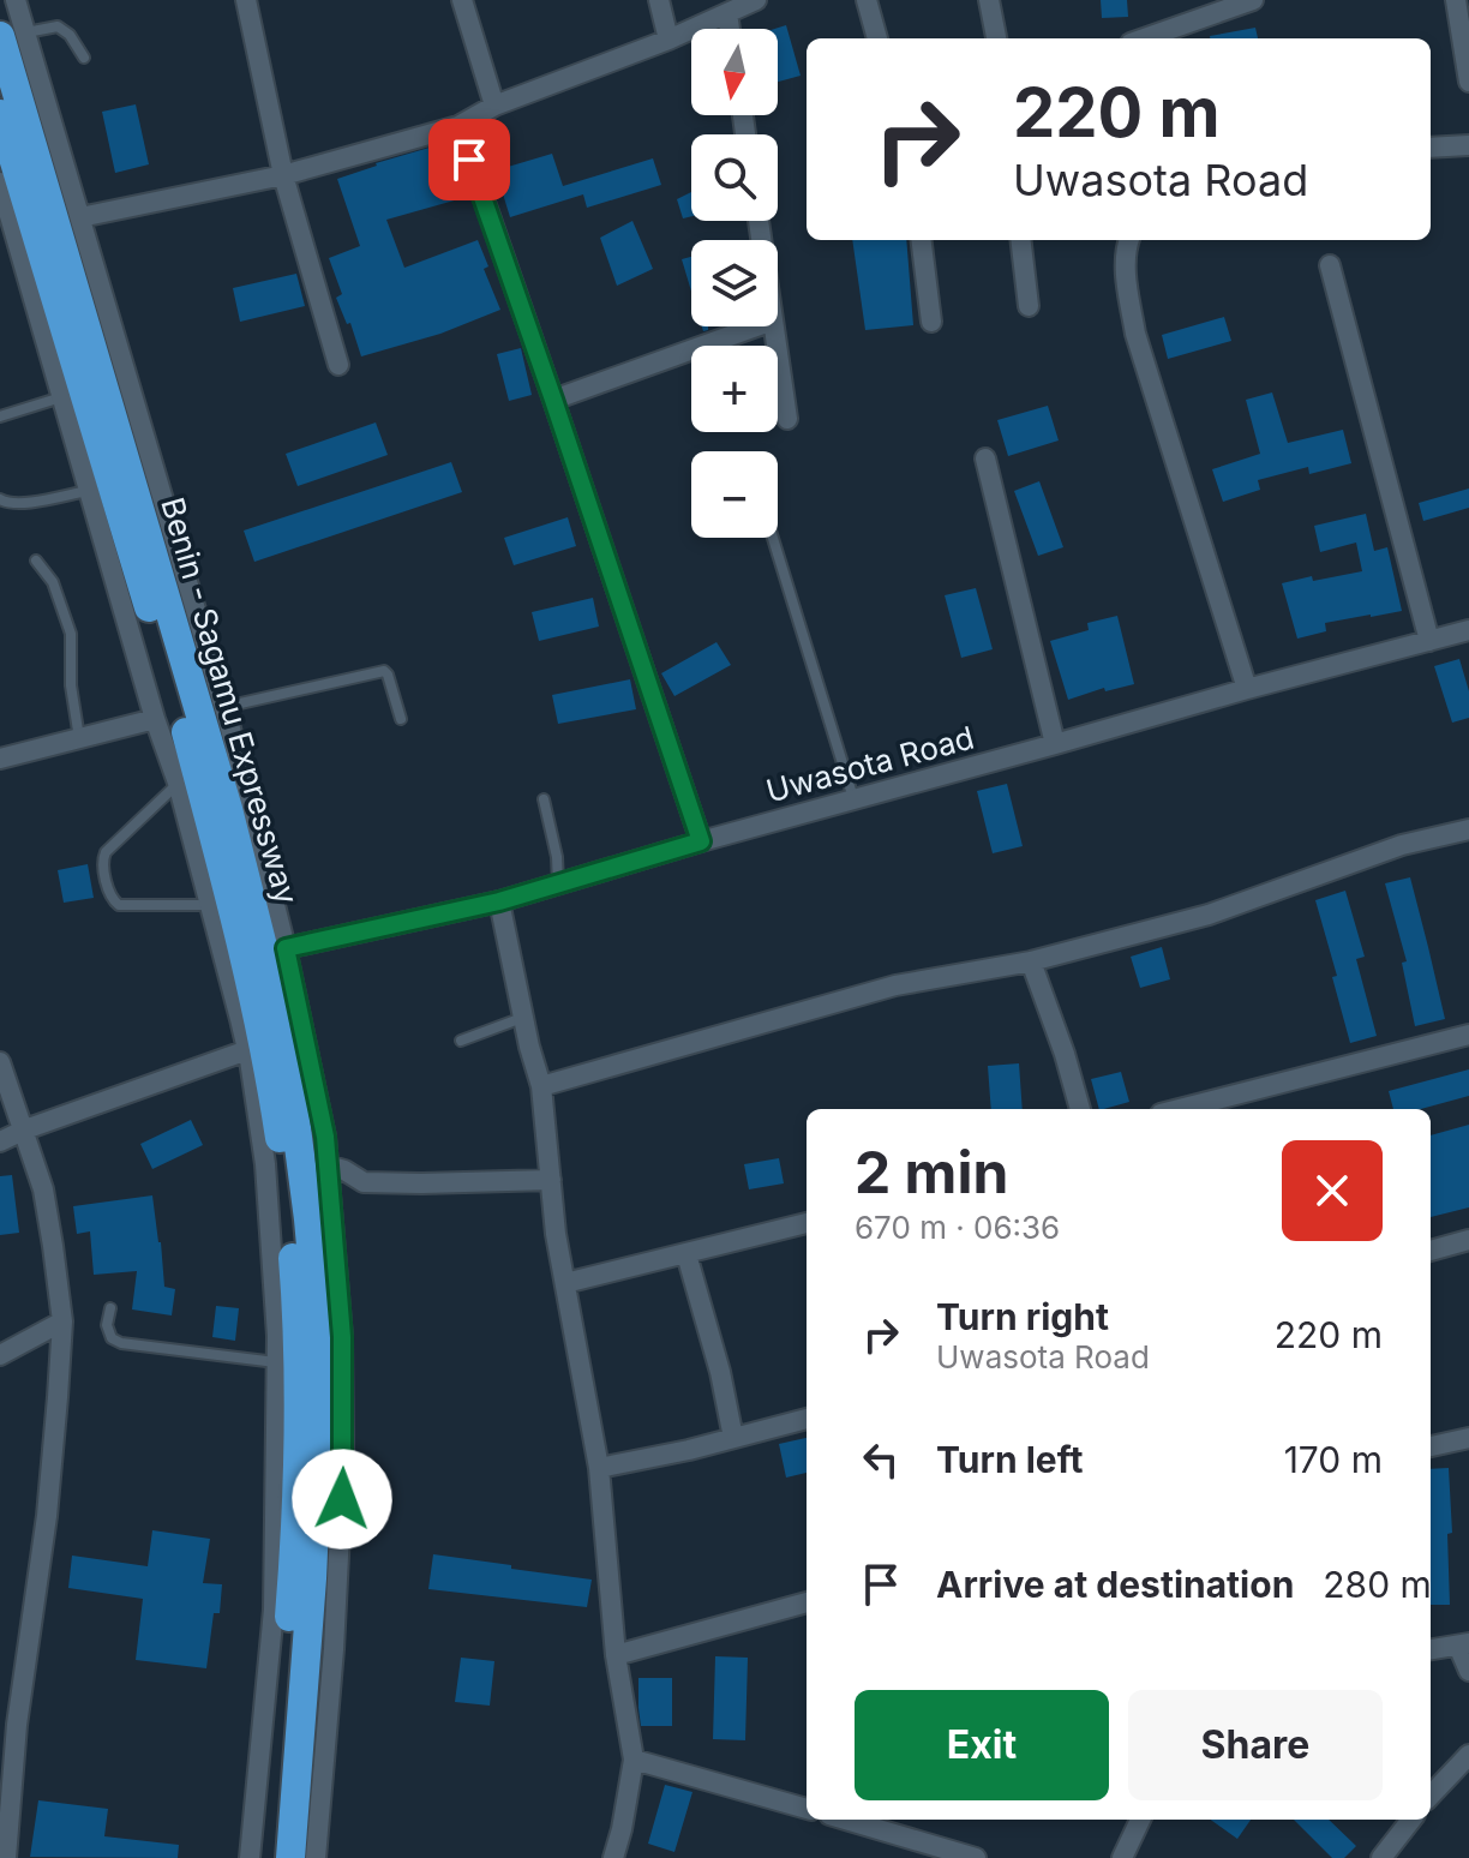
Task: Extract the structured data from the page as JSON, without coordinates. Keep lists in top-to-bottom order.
{
  "streets": {
    "highway": ["Benin - Sagamu Expressway"],
    "street": ["Uwasota Road"]
  },
  "north": "bottom",
  "page": {
    "map_buttons": ["+", "−"],
    "turn": ["220 m", "Uwasota Road"],
    "heading": ["2 min", "670 m · 06:36"],
    "list": [
      {
        "name": "Turn right",
        "note": "Uwasota Road",
        "value": "220 m"
      },
      {
        "name": "Turn left",
        "value": "170 m"
      },
      {
        "name": "Arrive at destination",
        "value": "280 m"
      }
    ],
    "buttons": ["Exit", "Share"]
  }
}
